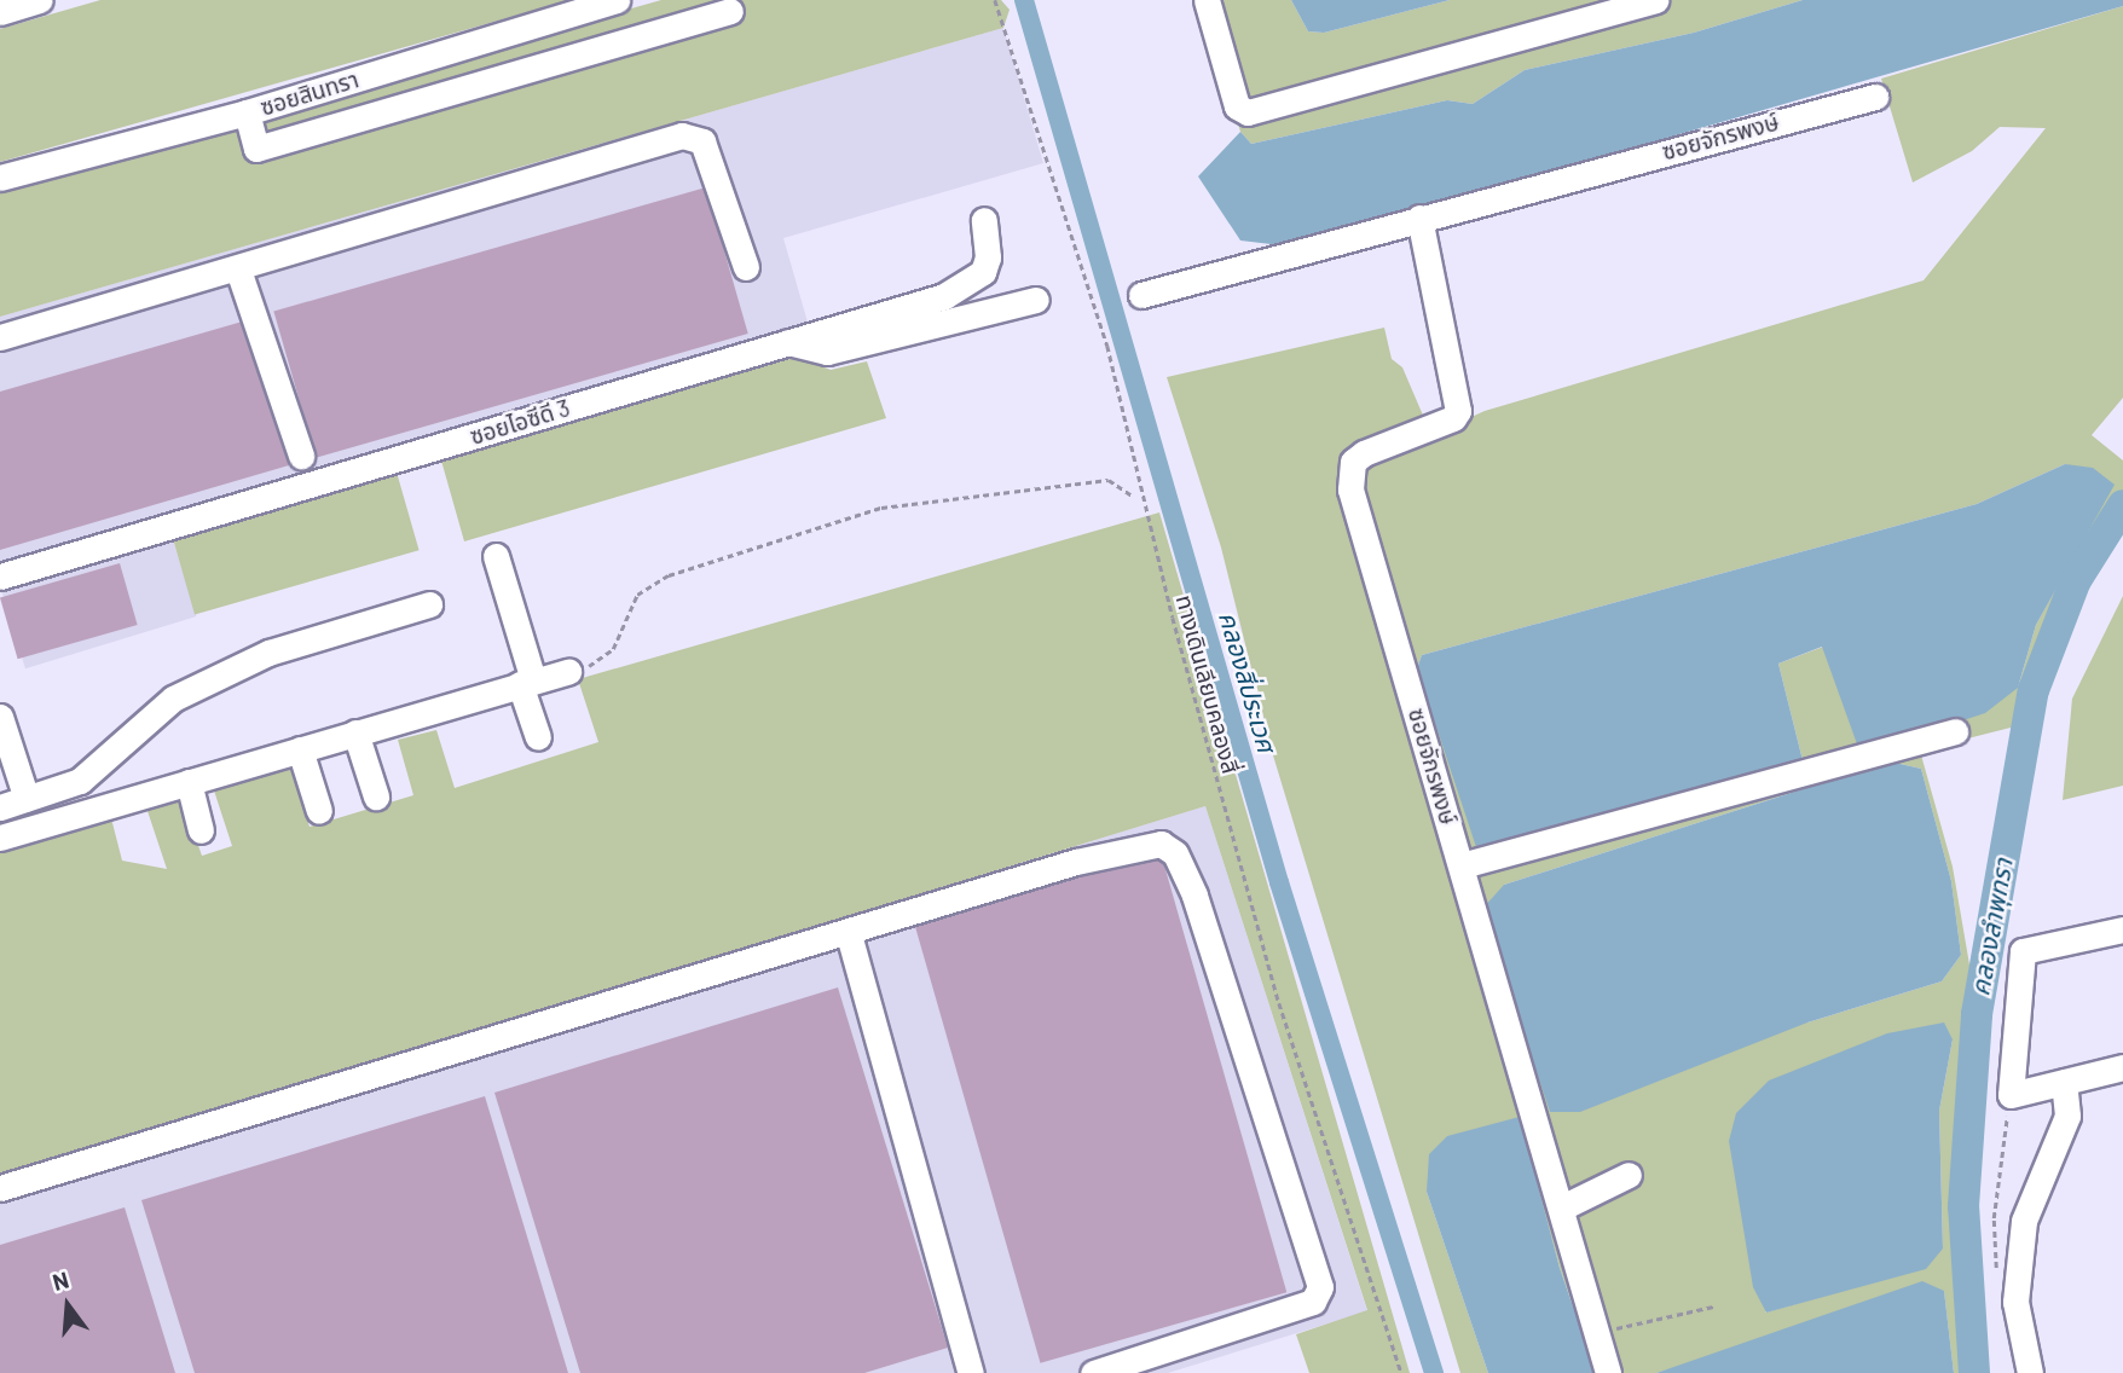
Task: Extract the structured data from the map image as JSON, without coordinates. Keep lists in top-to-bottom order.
{
  "streets": {
    "street": ["ซอยสินทรา", "ซอยจักรพงษ์", "ซอยไอซีดี 3"],
    "path": ["ทางเดินเลียบคลองสี่"]
  },
  "water": ["คลองสี่ประเวศ", "คลองลำพุทรา"],
  "north": "top"
}
